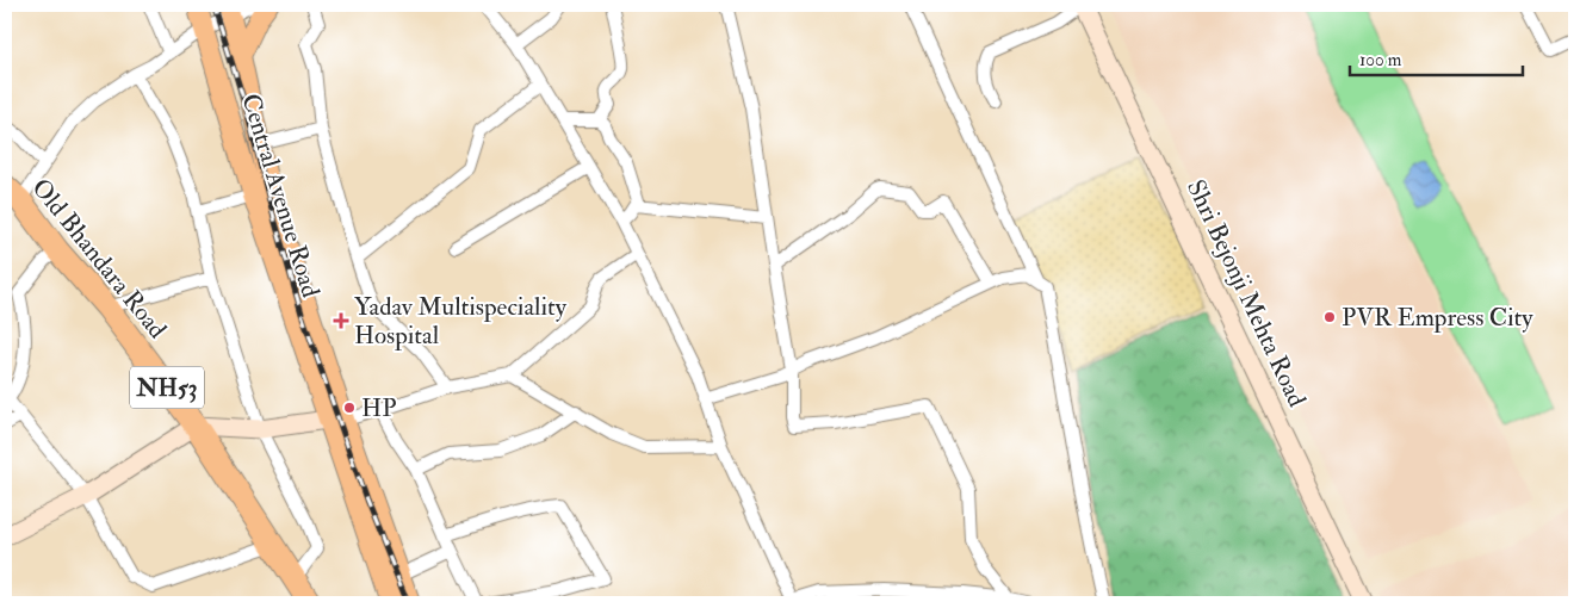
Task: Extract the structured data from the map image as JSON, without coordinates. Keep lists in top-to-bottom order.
{
  "streets": {
    "highway": ["Old Bhandara Road", "NH53"],
    "main road": ["Central Avenue Road", "Shri Bejonji Mehta Road"]
  },
  "places": {
    "other": ["PVR Empress City", "HP"],
    "health": ["Yadav Multispeciality Hospital"]
  },
  "scale_bar": "100 m"
}
